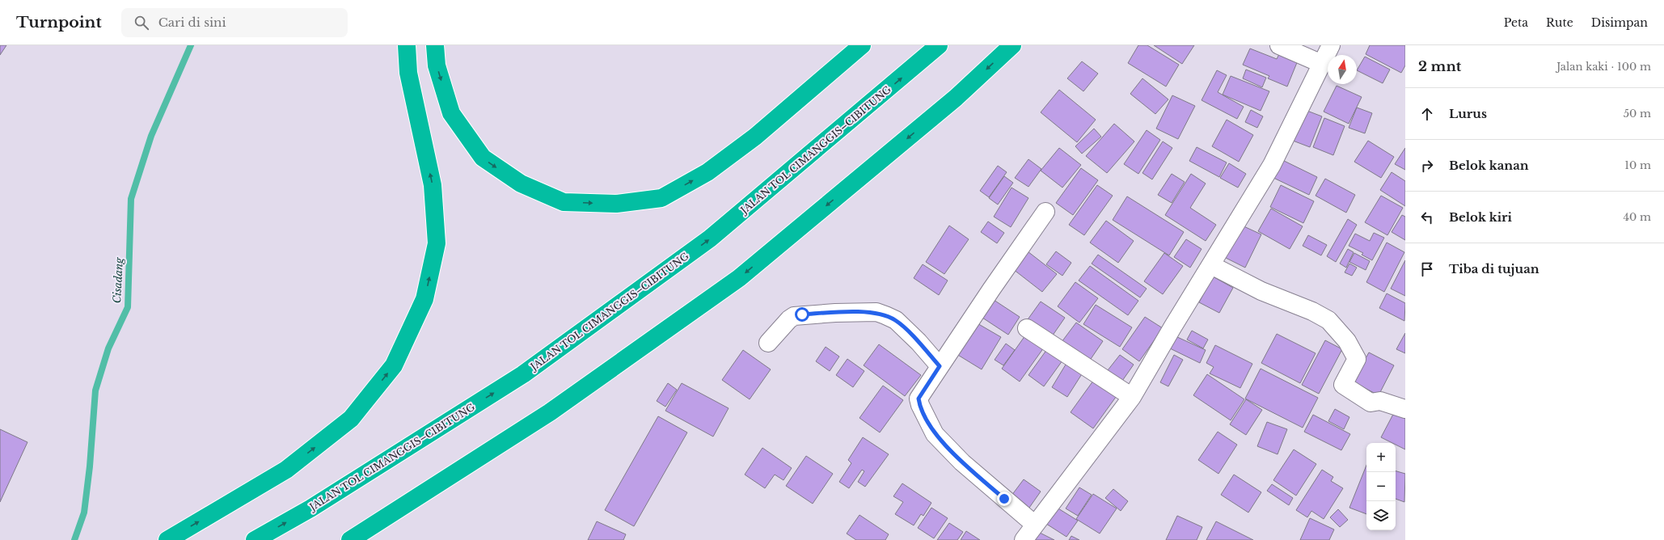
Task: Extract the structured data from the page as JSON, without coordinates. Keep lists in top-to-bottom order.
{
  "streets": {
    "highway": ["JALAN TOL CIMANGGIS–CIBITUNG"]
  },
  "water": ["Cisadang"],
  "north": "top",
  "page": {
    "header": "Turnpoint",
    "search": "Cari di sini",
    "nav": ["Peta", "Rute", "Disimpan"],
    "heading": ["2 mnt", "Jalan kaki · 100 m"],
    "list": [
      ["Lurus", "50 m"],
      ["Belok kanan", "10 m"],
      ["Belok kiri", "40 m"],
      "Tiba di tujuan"
    ],
    "map_buttons": ["+", "−"]
  }
}
